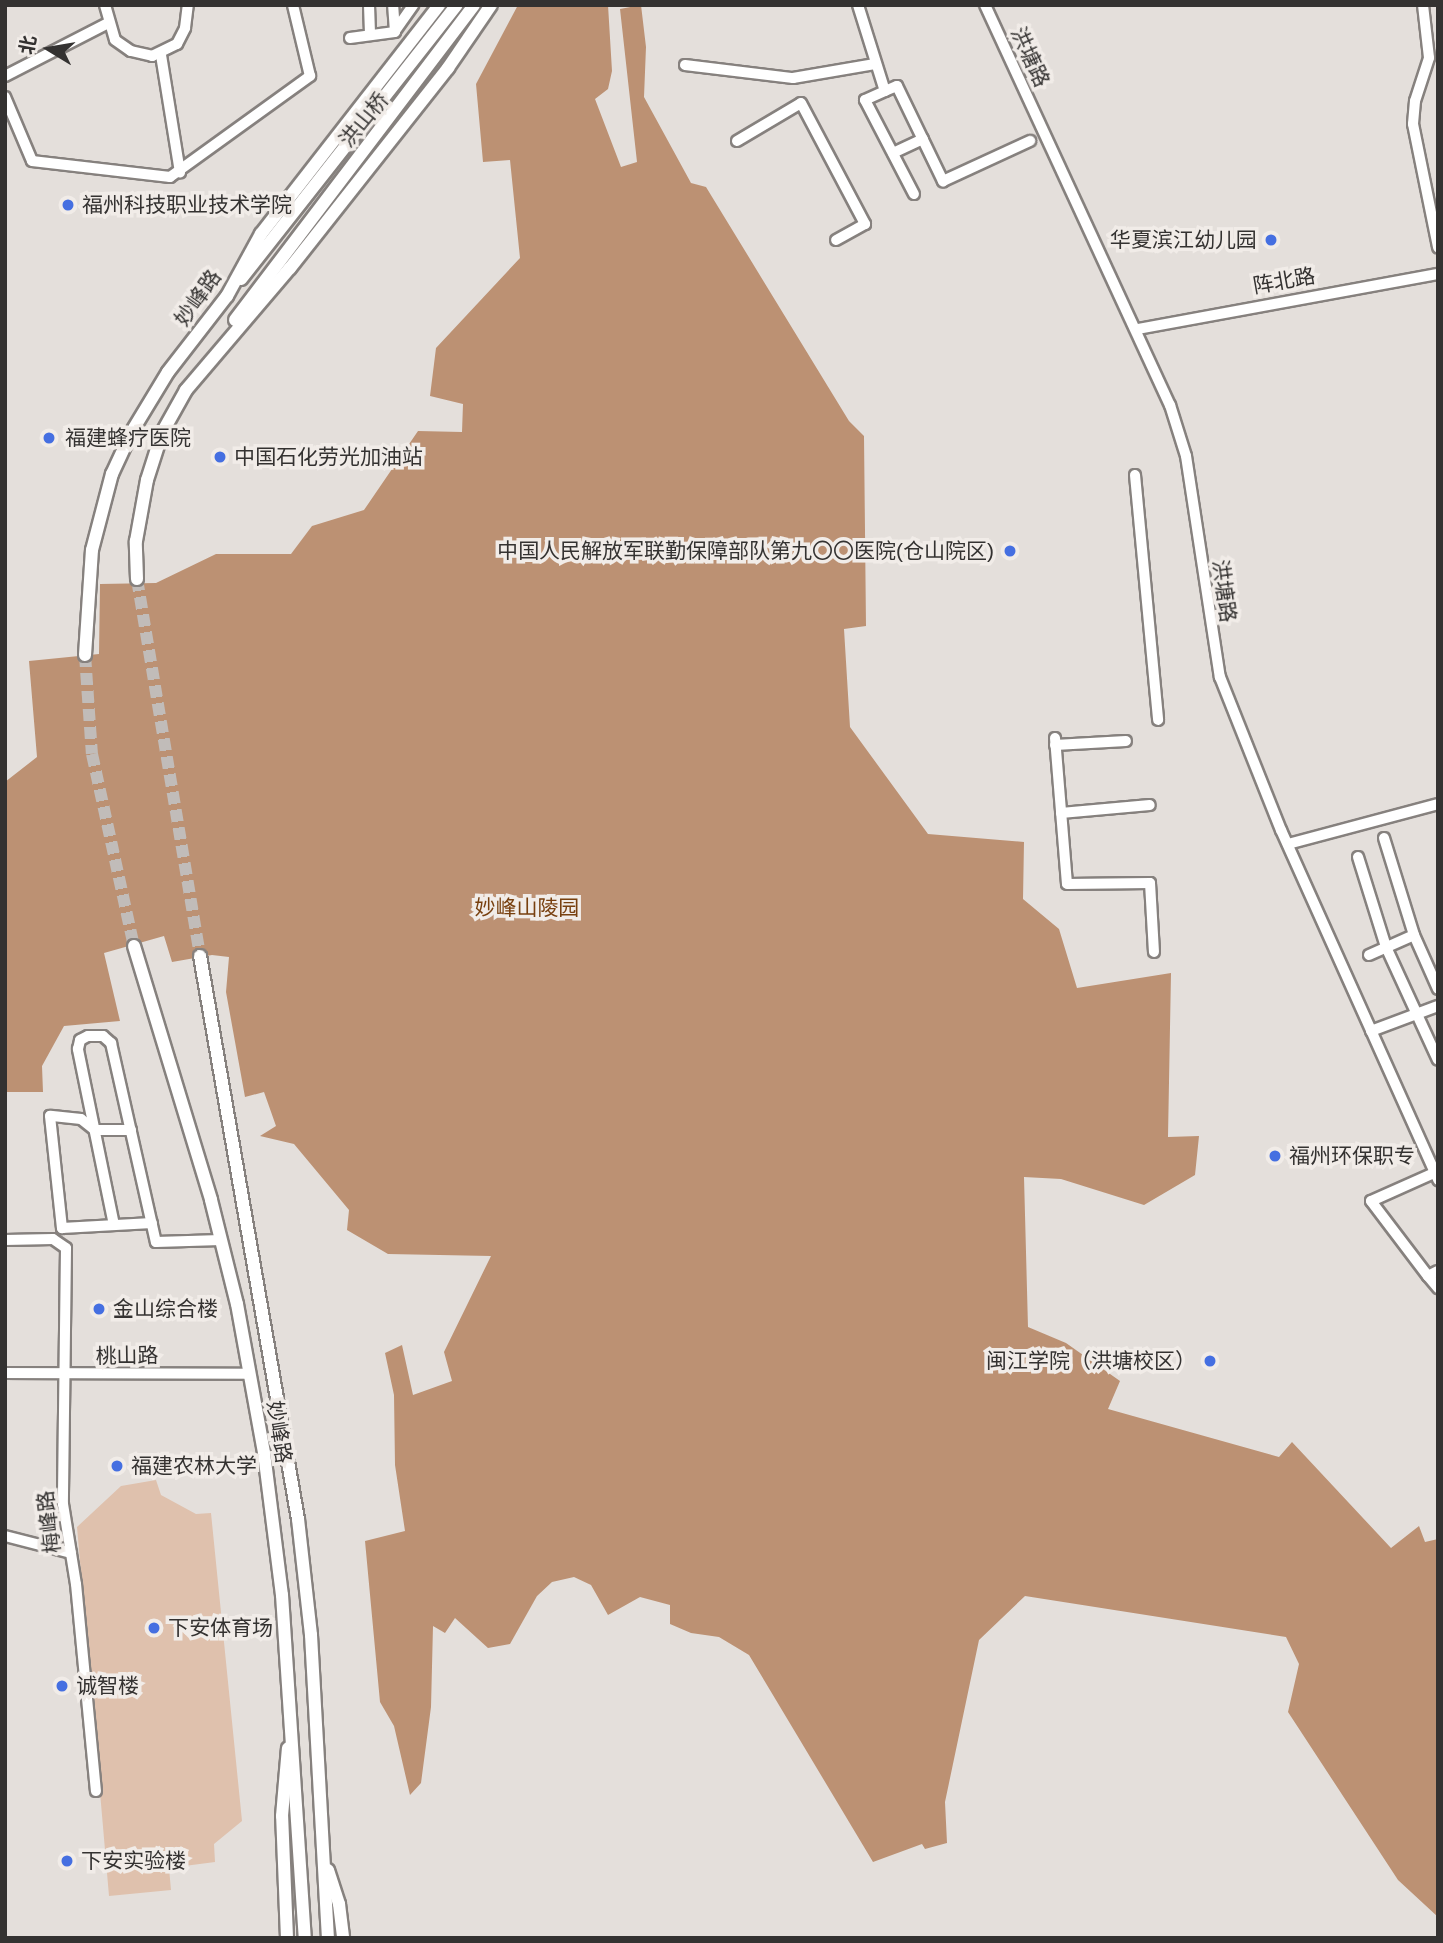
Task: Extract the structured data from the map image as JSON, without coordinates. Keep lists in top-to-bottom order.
{
  "streets": {
    "main road": ["洪山桥", "妙峰路"],
    "street": [
      "洪塘路",
      "阵北路",
      "桃山路",
      "梅峰路"
    ]
  },
  "crossings": [
    ["洪塘路", "阵北路"],
    ["妙峰路", "桃山路"],
    ["桃山路", "梅峰路"]
  ],
  "parks": ["妙峰山陵园"],
  "places": [
    "福州科技职业技术学院",
    "华夏滨江幼儿园",
    "福建蜂疗医院",
    "中国石化劳光加油站",
    "中国人民解放军联勤保障部队第九〇〇医院(仓山院区)",
    "福州环保职专",
    "金山综合楼",
    "闽江学院（洪塘校区）",
    "福建农林大学",
    "下安体育场",
    "诚智楼",
    "下安实验楼"
  ],
  "north": "left"
}
